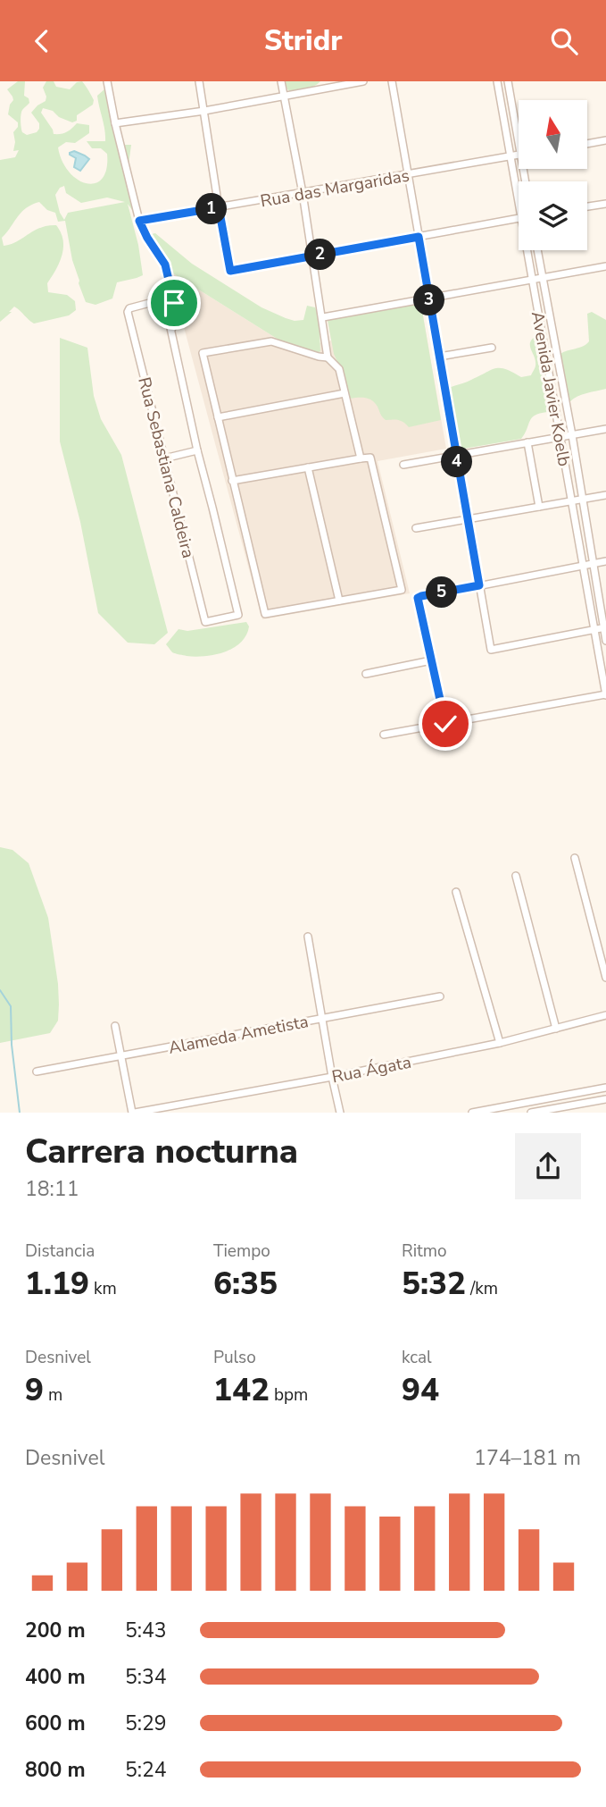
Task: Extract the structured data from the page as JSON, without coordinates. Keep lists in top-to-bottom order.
{
  "streets": {
    "street": [
      "Rua das Margaridas",
      "Avenida Javier Koelb",
      "Rua Sebastiana Caldeira",
      "Alameda Ametista",
      "Rua Ágata"
    ]
  },
  "crossings": [
    ["Rua das Margaridas", "Avenida Javier Koelb"]
  ],
  "north": "top",
  "page": {
    "header": "Stridr",
    "pins": [
      "1",
      "2",
      "3",
      "4",
      "5"
    ],
    "heading": ["Carrera nocturna", "18:11"],
    "stats": [
      ["Distancia", "1.19 km"],
      ["Tiempo", "6:35"],
      ["Ritmo", "5:32 /km"],
      ["Desnivel", "9 m"],
      ["Pulso", "142 bpm"],
      ["kcal", "94"]
    ],
    "chart": ["Desnivel", "174–181 m"],
    "list": [
      {
        "name": "200 m",
        "note": "5:43"
      },
      {
        "name": "400 m",
        "note": "5:34"
      },
      {
        "name": "600 m",
        "note": "5:29"
      },
      {
        "name": "800 m",
        "note": "5:24"
      }
    ]
  }
}
